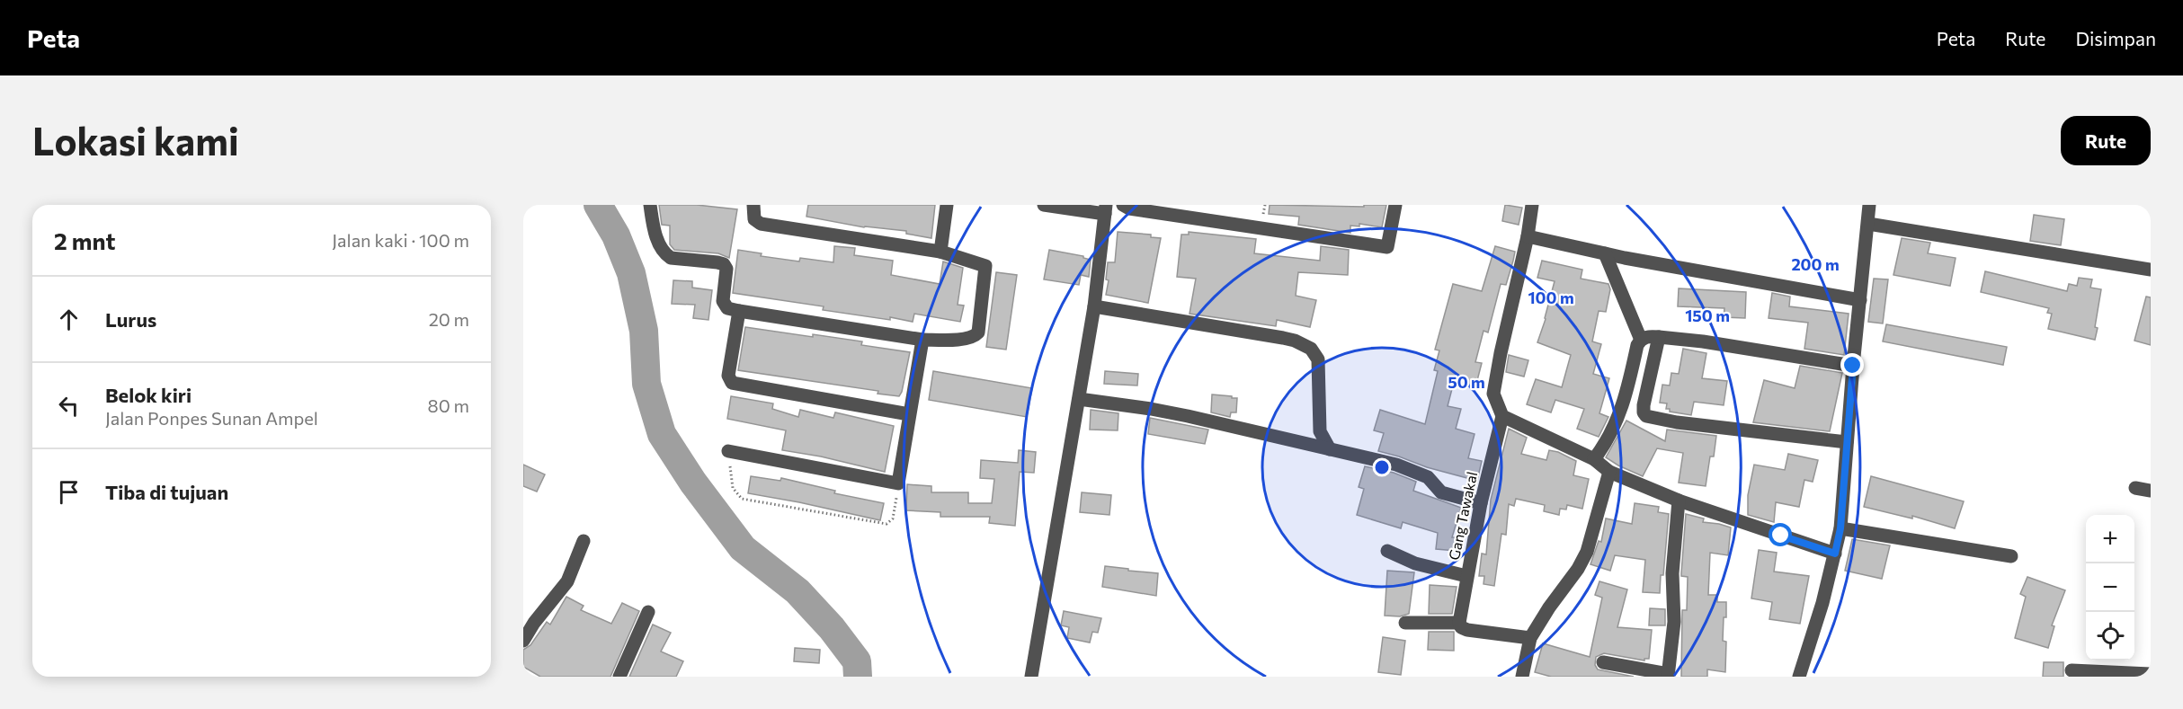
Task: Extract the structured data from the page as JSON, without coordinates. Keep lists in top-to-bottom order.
{
  "streets": {
    "street": ["Gang Tawakal"]
  },
  "page": {
    "header": "Peta",
    "nav": ["Peta", "Rute", "Disimpan"],
    "buttons": "Rute",
    "title": "Lokasi kami",
    "heading": ["2 mnt", "Jalan kaki · 100 m"],
    "list": [
      ["Lurus", "20 m"],
      ["Belok kiri", "Jalan Ponpes Sunan Ampel", "80 m"],
      "Tiba di tujuan"
    ],
    "map_buttons": ["+", "−"]
  },
  "rings": [
    "200 m",
    "100 m",
    "150 m",
    "50 m"
  ]
}
